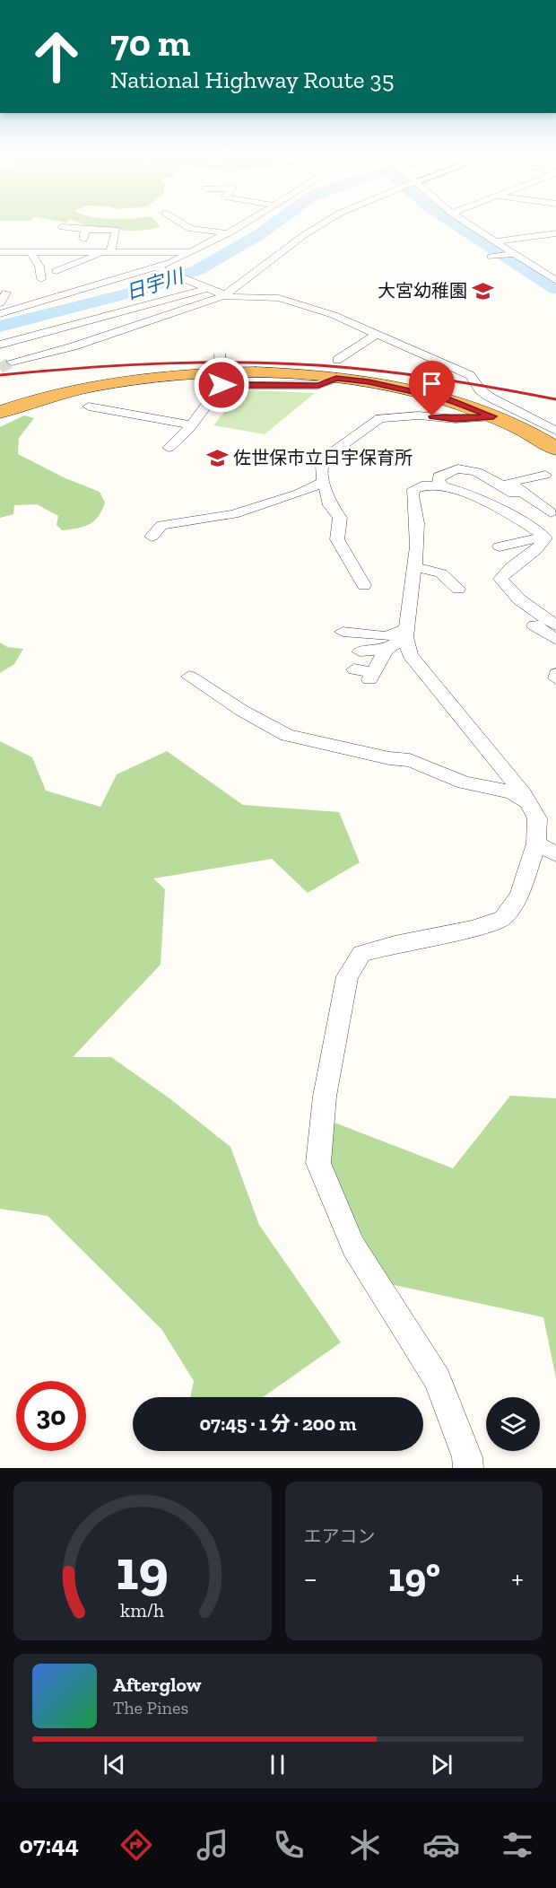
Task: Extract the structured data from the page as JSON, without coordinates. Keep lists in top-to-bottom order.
{
  "water": ["日宇川"],
  "places": {
    "school or university": ["大宮幼稚園", "佐世保市立日宇保育所"]
  },
  "page": {
    "turn": ["70 m", "National Highway Route 35"],
    "limit": "30",
    "trip": "07:45 · 1 分 · 200 m",
    "tile": "エアコン",
    "heat": ["−", "19°", "+"],
    "song": ["Afterglow", "The Pines"],
    "tabs": "07:44",
    "gauge": ["19", "km/h"]
  }
}
